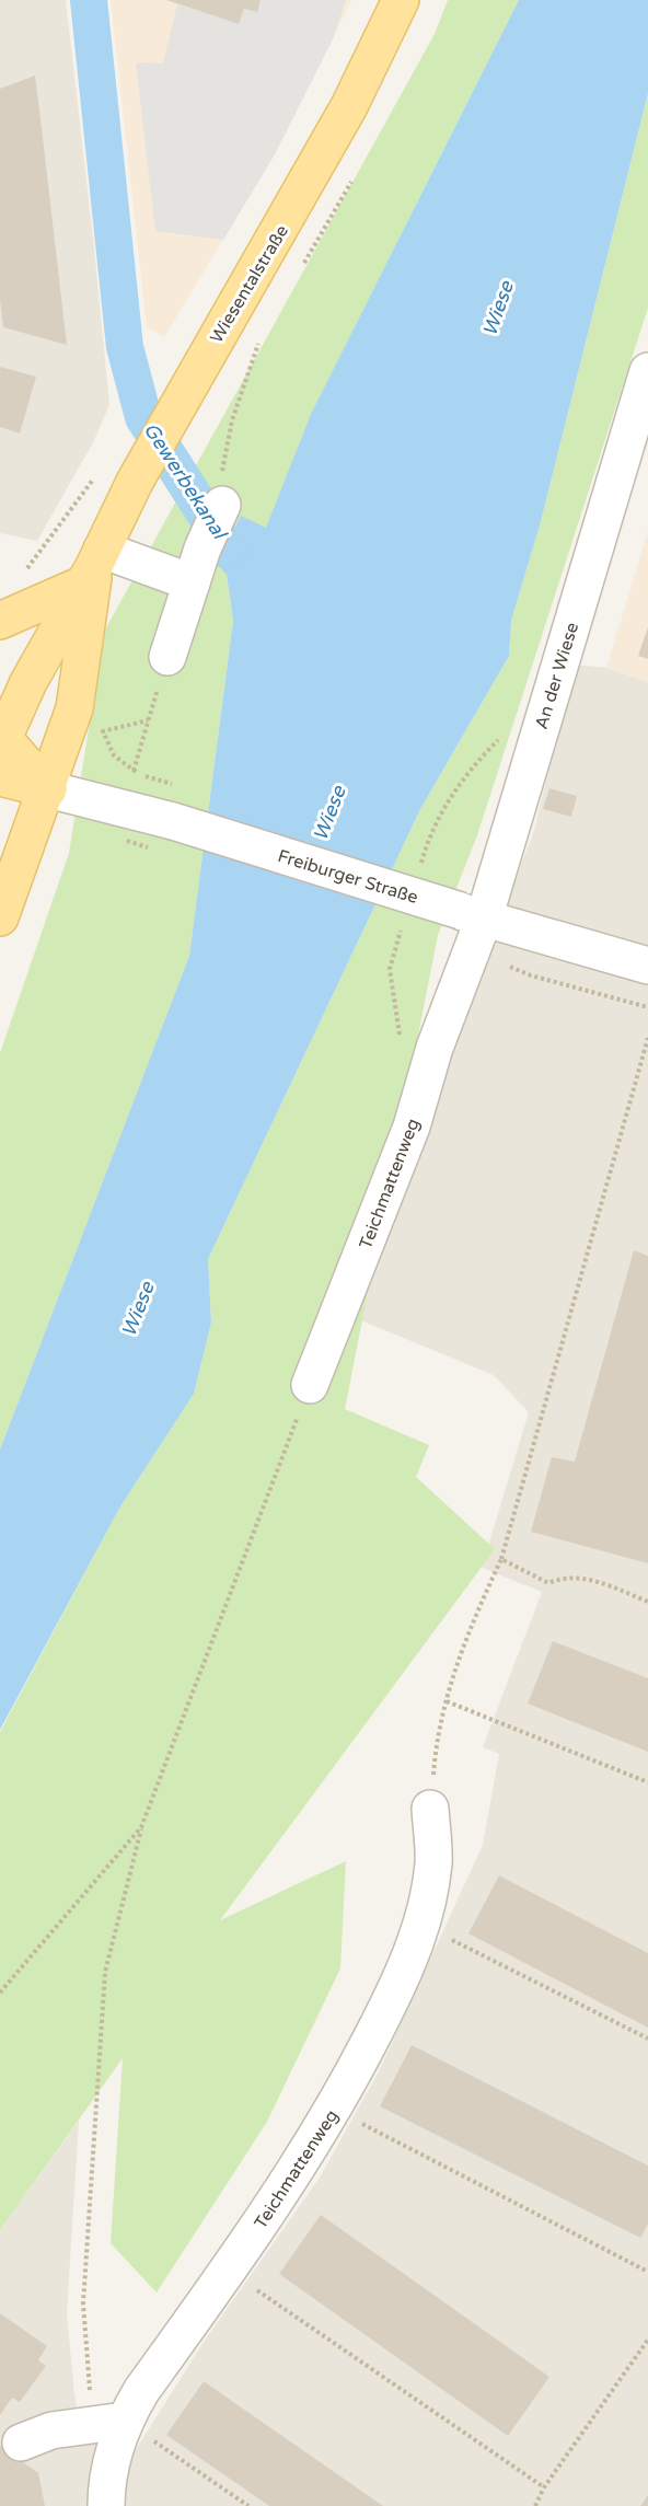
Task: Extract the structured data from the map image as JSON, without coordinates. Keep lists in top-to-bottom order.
{
  "streets": {
    "main road": ["Wiesentalstraße"],
    "street": ["An der Wiese", "Freiburger Straße", "Teichmattenweg"]
  },
  "crossings": [
    ["An der Wiese", "Freiburger Straße"],
    ["An der Wiese", "Teichmattenweg"],
    ["Freiburger Straße", "Teichmattenweg"]
  ],
  "water": ["Wiese", "Gewerbekanal"]
}
